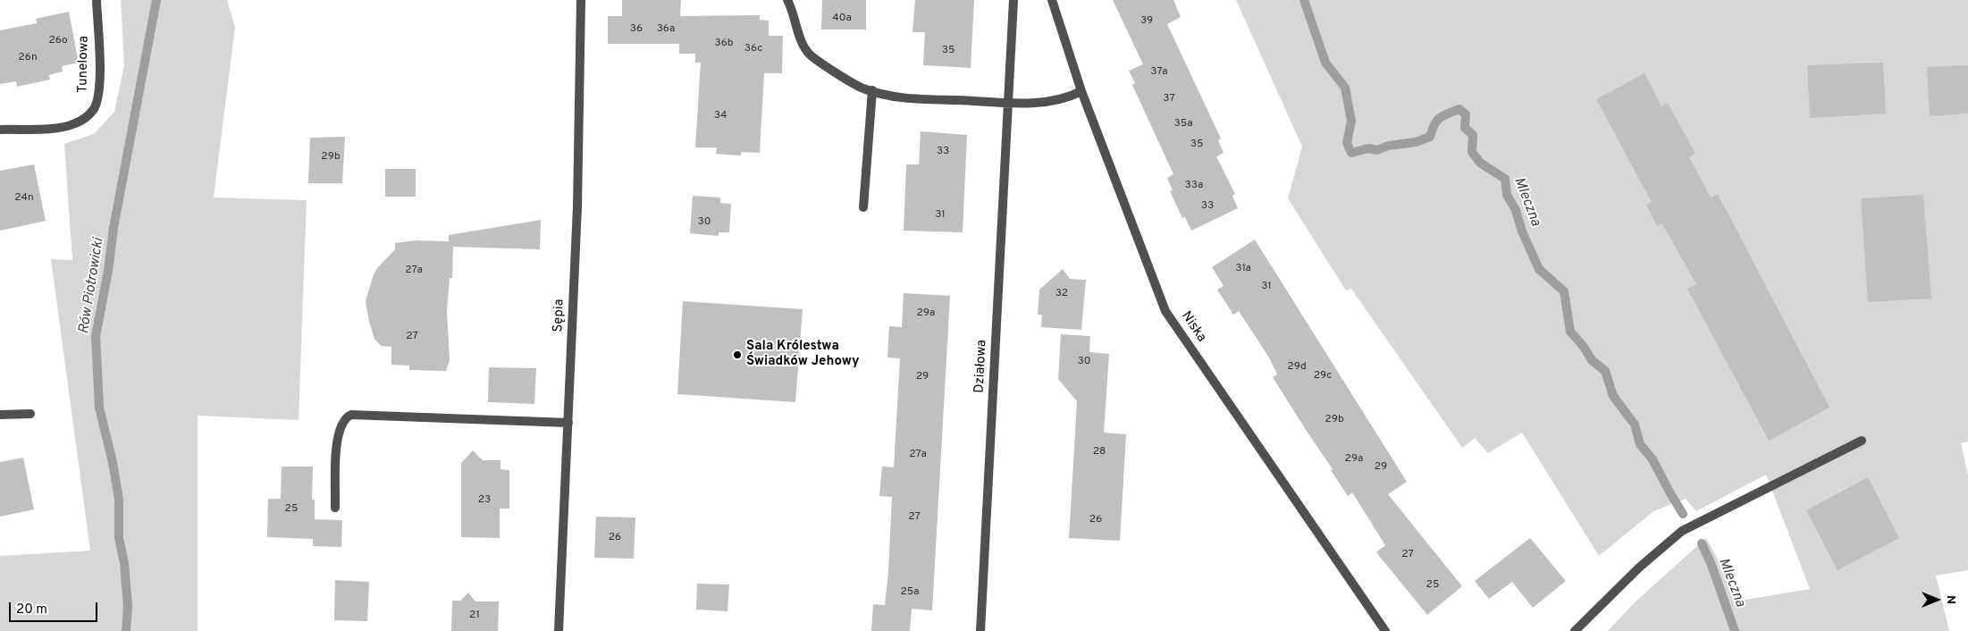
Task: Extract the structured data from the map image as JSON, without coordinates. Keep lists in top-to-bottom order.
{
  "streets": {
    "street": [
      "Tunelowa",
      "Sępia",
      "Niska",
      "Działowa"
    ]
  },
  "water": ["Mleczna", "Rów Piotrowicki"],
  "places": ["Sala Królestwa Świadków Jehowy"],
  "house_numbers": [
    "40a",
    "39",
    "36",
    "36a",
    "26o",
    "36b",
    "36c",
    "35",
    "26n",
    "37a",
    "37",
    "34",
    "35a",
    "35",
    "33",
    "29b",
    "33a",
    "24n",
    "33",
    "31",
    "30",
    "31a",
    "27a",
    "31",
    "32",
    "29a",
    "27",
    "30",
    "29d",
    "29c",
    "29",
    "29b",
    "28",
    "27a",
    "29a",
    "29",
    "23",
    "25",
    "27",
    "26",
    "26",
    "27",
    "25",
    "25a",
    "21"
  ],
  "scale_bar": "20 m",
  "north": "right"
}
